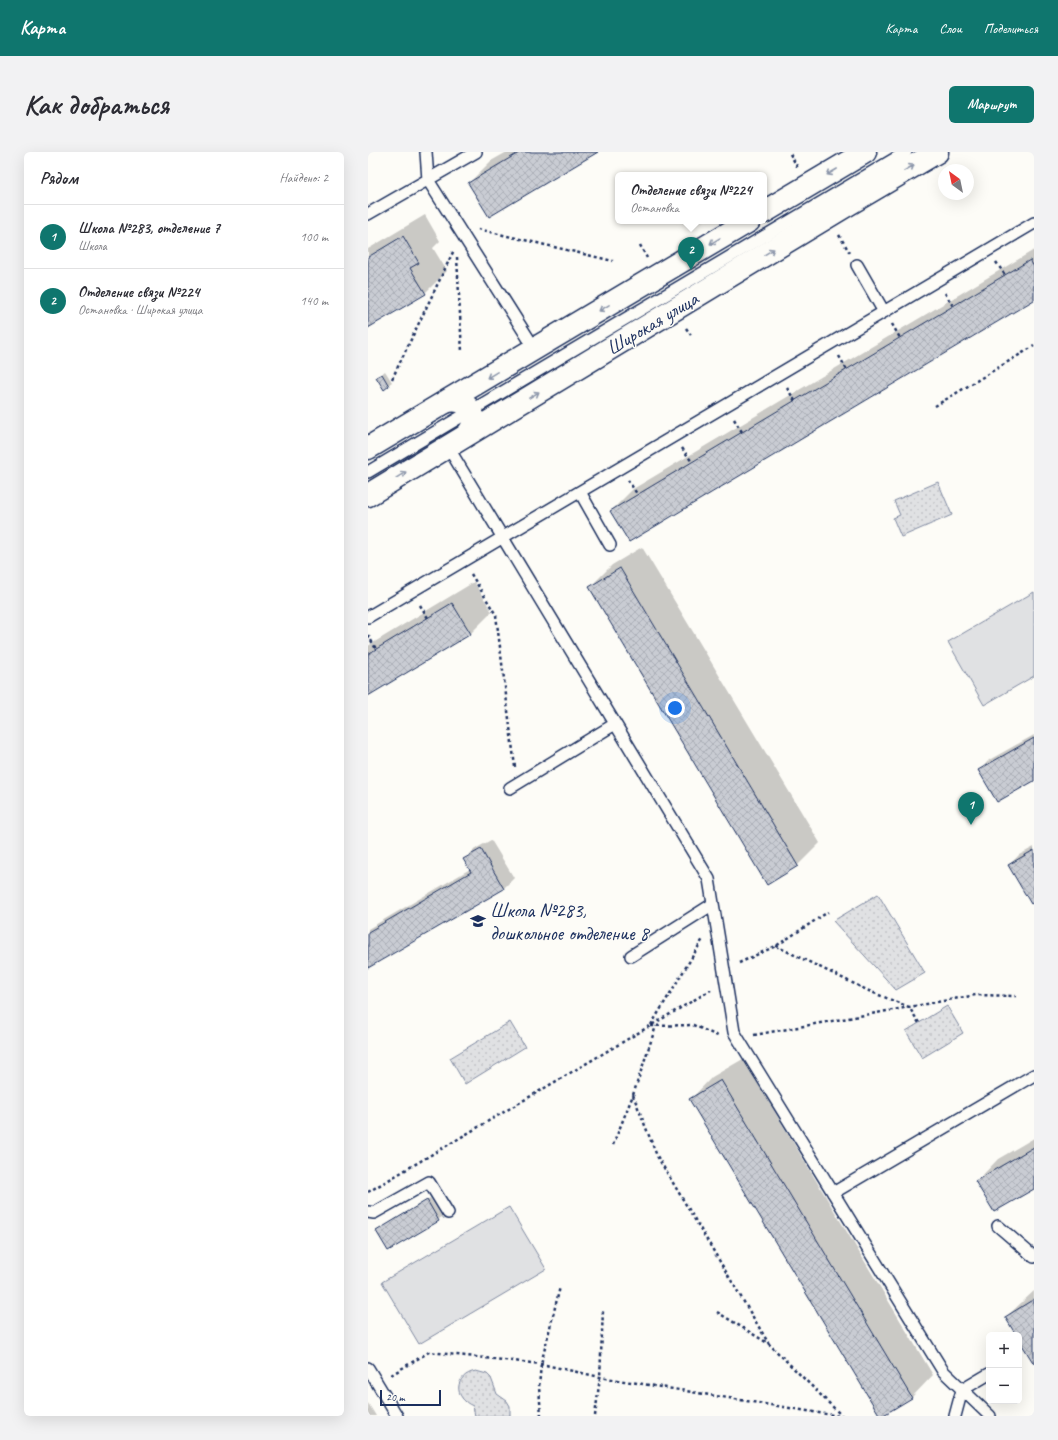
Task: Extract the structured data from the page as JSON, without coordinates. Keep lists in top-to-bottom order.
{
  "streets": {
    "main road": ["Широкая улица"]
  },
  "places": {
    "school or university": ["Школа №283, дошкольное отделение 8"]
  },
  "scale_bar": "20 m",
  "north": "top left",
  "page": {
    "header": "Карта",
    "nav": ["Карта", "Слои", "Поделиться"],
    "buttons": "Маршрут",
    "title": "Как добраться",
    "heading": ["Рядом", "Найдено: 2"],
    "popup": ["Отделение связи №224", "Остановка"],
    "list": [
      {
        "mark": "1",
        "name": "Школа №283, отделение 7",
        "note": "Школа",
        "value": "100 m"
      },
      {
        "mark": "2",
        "name": "Отделение связи №224",
        "note": "Остановка · Широкая улица",
        "value": "140 m"
      }
    ],
    "pins": ["2", "1"],
    "map_buttons": ["+", "−"],
    "scale": "20 m"
  }
}
